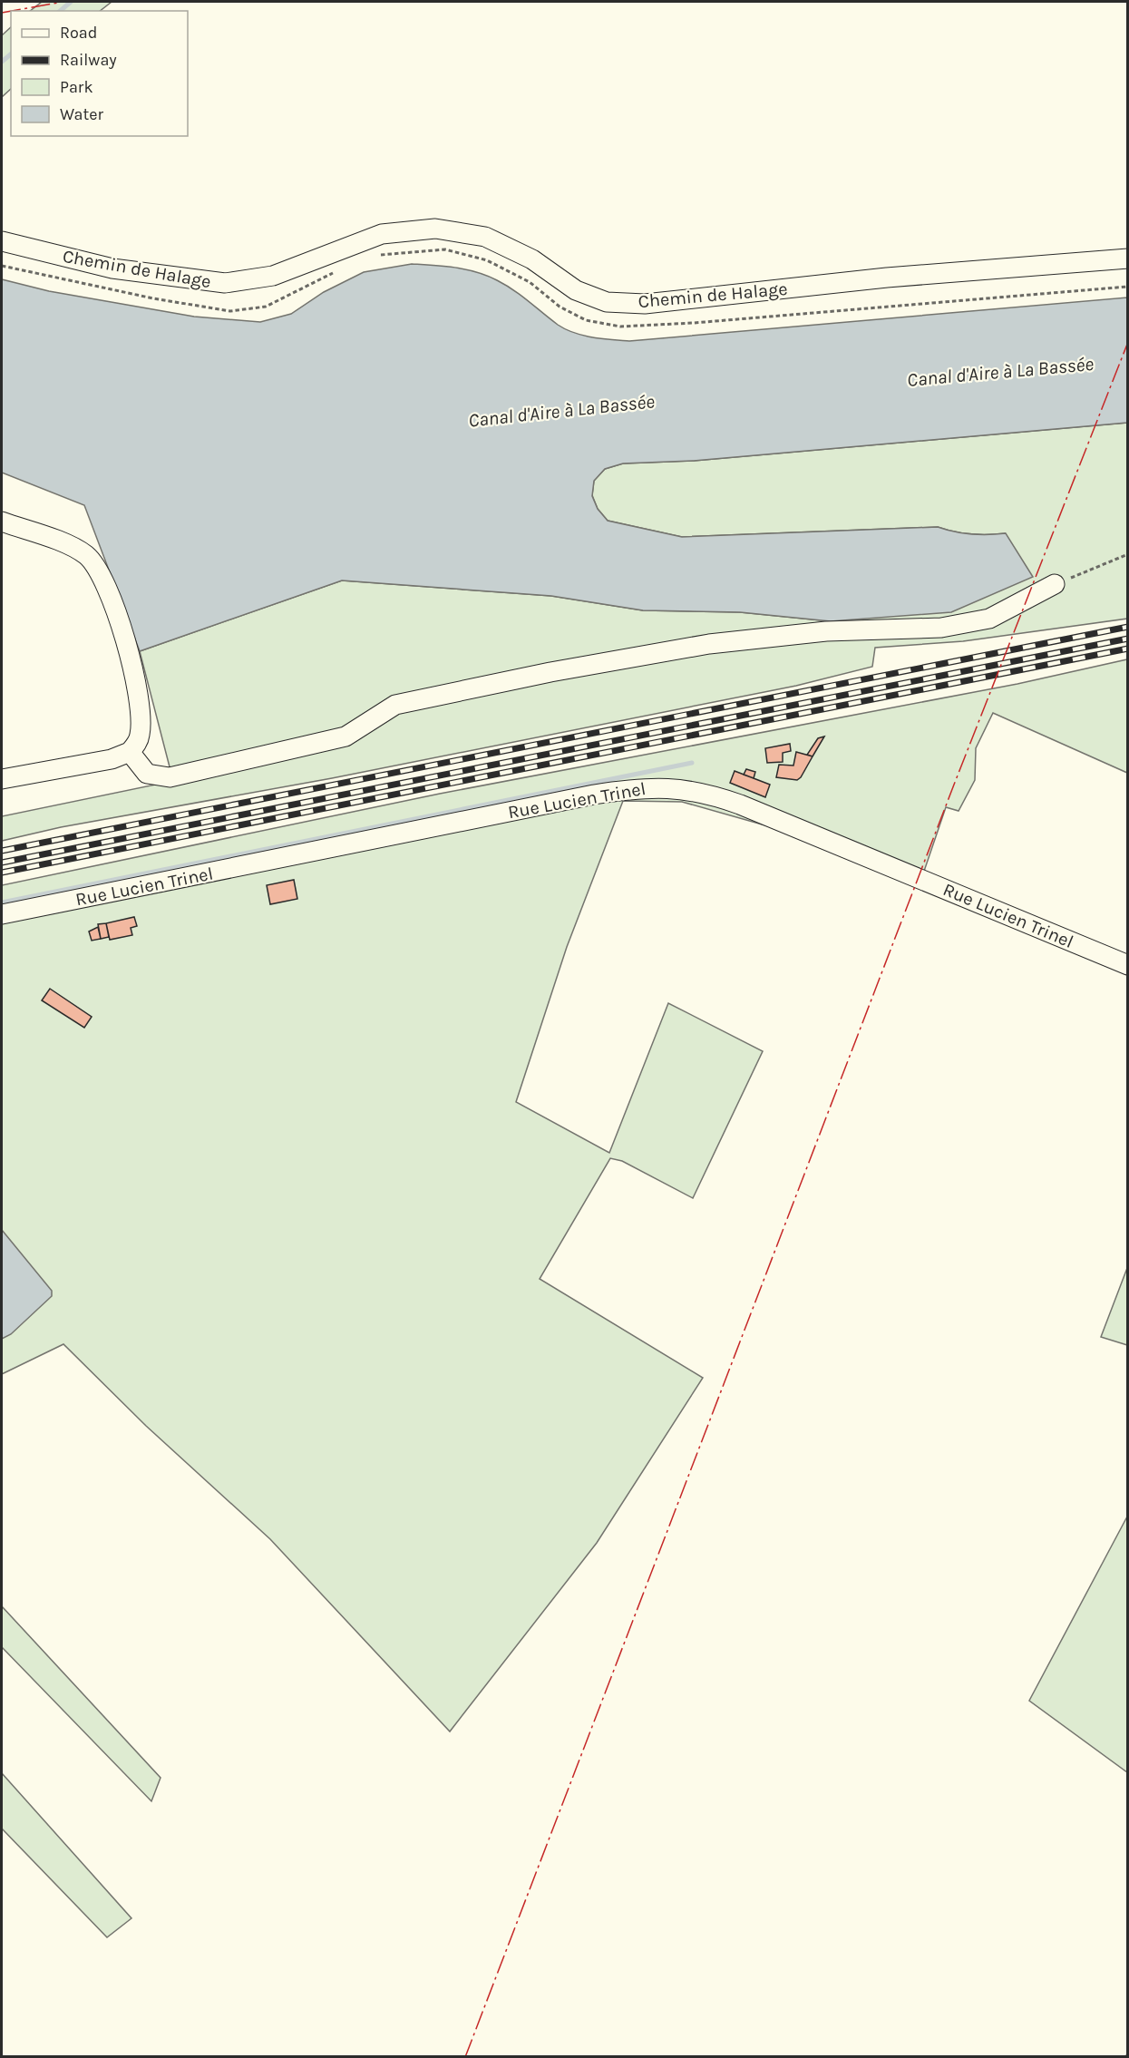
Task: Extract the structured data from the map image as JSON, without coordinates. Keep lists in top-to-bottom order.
{
  "streets": {
    "street": ["Chemin de Halage", "Rue Lucien Trinel"]
  },
  "water": ["Canal d'Aire à La Bassée"],
  "legend": [
    "Road",
    "Railway",
    "Park",
    "Water"
  ]
}
